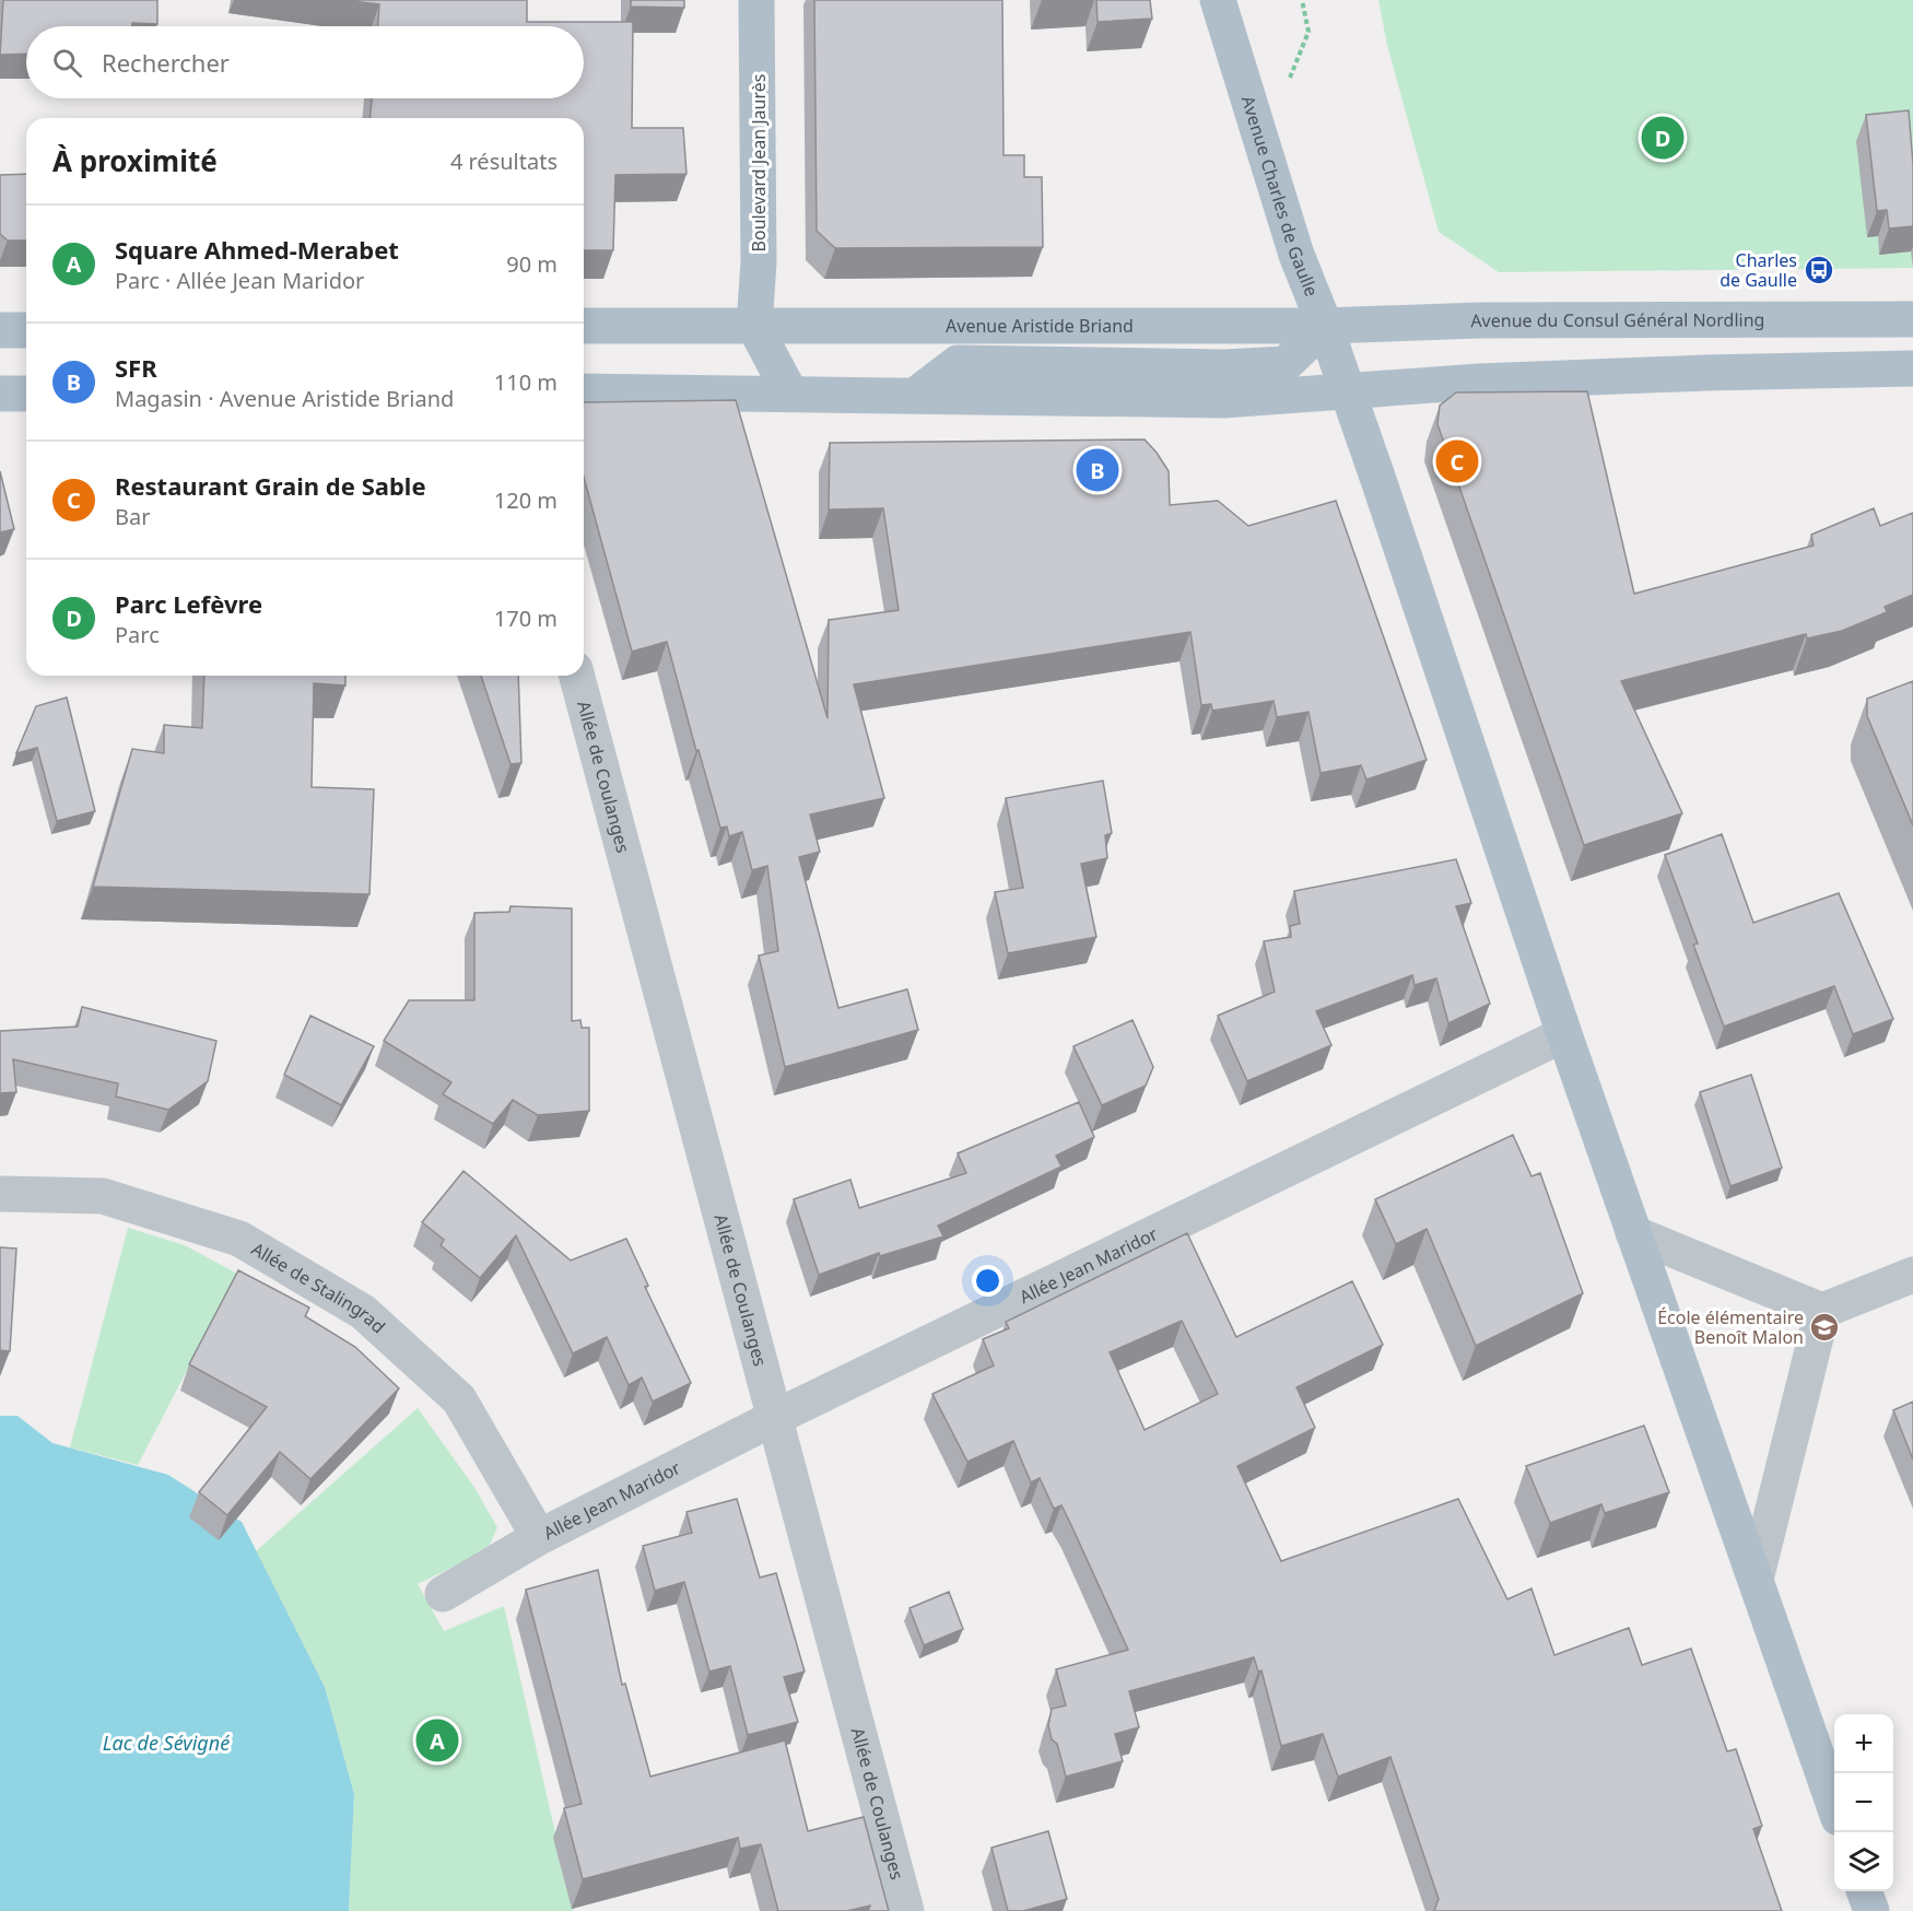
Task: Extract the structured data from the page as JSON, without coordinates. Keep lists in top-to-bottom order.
{
  "streets": {
    "main road": [
      "Boulevard Jean Jaurès",
      "Avenue Charles de Gaulle",
      "Avenue du Consul Général Nordling",
      "Avenue Aristide Briand"
    ],
    "street": ["Allée de Coulanges", "Allée Jean Maridor", "Allée de Stalingrad"]
  },
  "crossings": [
    ["Boulevard Jean Jaurès", "Avenue Aristide Briand"],
    ["Avenue Charles de Gaulle", "Avenue du Consul Général Nordling"],
    ["Avenue Charles de Gaulle", "Avenue Aristide Briand"],
    ["Avenue Charles de Gaulle", "Allée Jean Maridor"],
    ["Avenue du Consul Général Nordling", "Avenue Aristide Briand"],
    ["Allée de Coulanges", "Allée Jean Maridor"],
    ["Allée Jean Maridor", "Allée de Stalingrad"]
  ],
  "water": ["Lac de Sévigné"],
  "places": {
    "bus stop": ["Charles de Gaulle"],
    "school or university": ["École élémentaire Benoît Malon"]
  },
  "page": {
    "search": "Rechercher",
    "pins": [
      "D",
      "C",
      "B",
      "A"
    ],
    "heading": ["À proximité", "4 résultats"],
    "list": [
      {
        "mark": "A",
        "name": "Square Ahmed-Merabet",
        "note": "Parc · Allée Jean Maridor",
        "value": "90 m"
      },
      {
        "mark": "B",
        "name": "SFR",
        "note": "Magasin · Avenue Aristide Briand",
        "value": "110 m"
      },
      {
        "mark": "C",
        "name": "Restaurant Grain de Sable",
        "note": "Bar",
        "value": "120 m"
      },
      {
        "mark": "D",
        "name": "Parc Lefèvre",
        "note": "Parc",
        "value": "170 m"
      }
    ],
    "map_buttons": ["+", "−"]
  }
}
